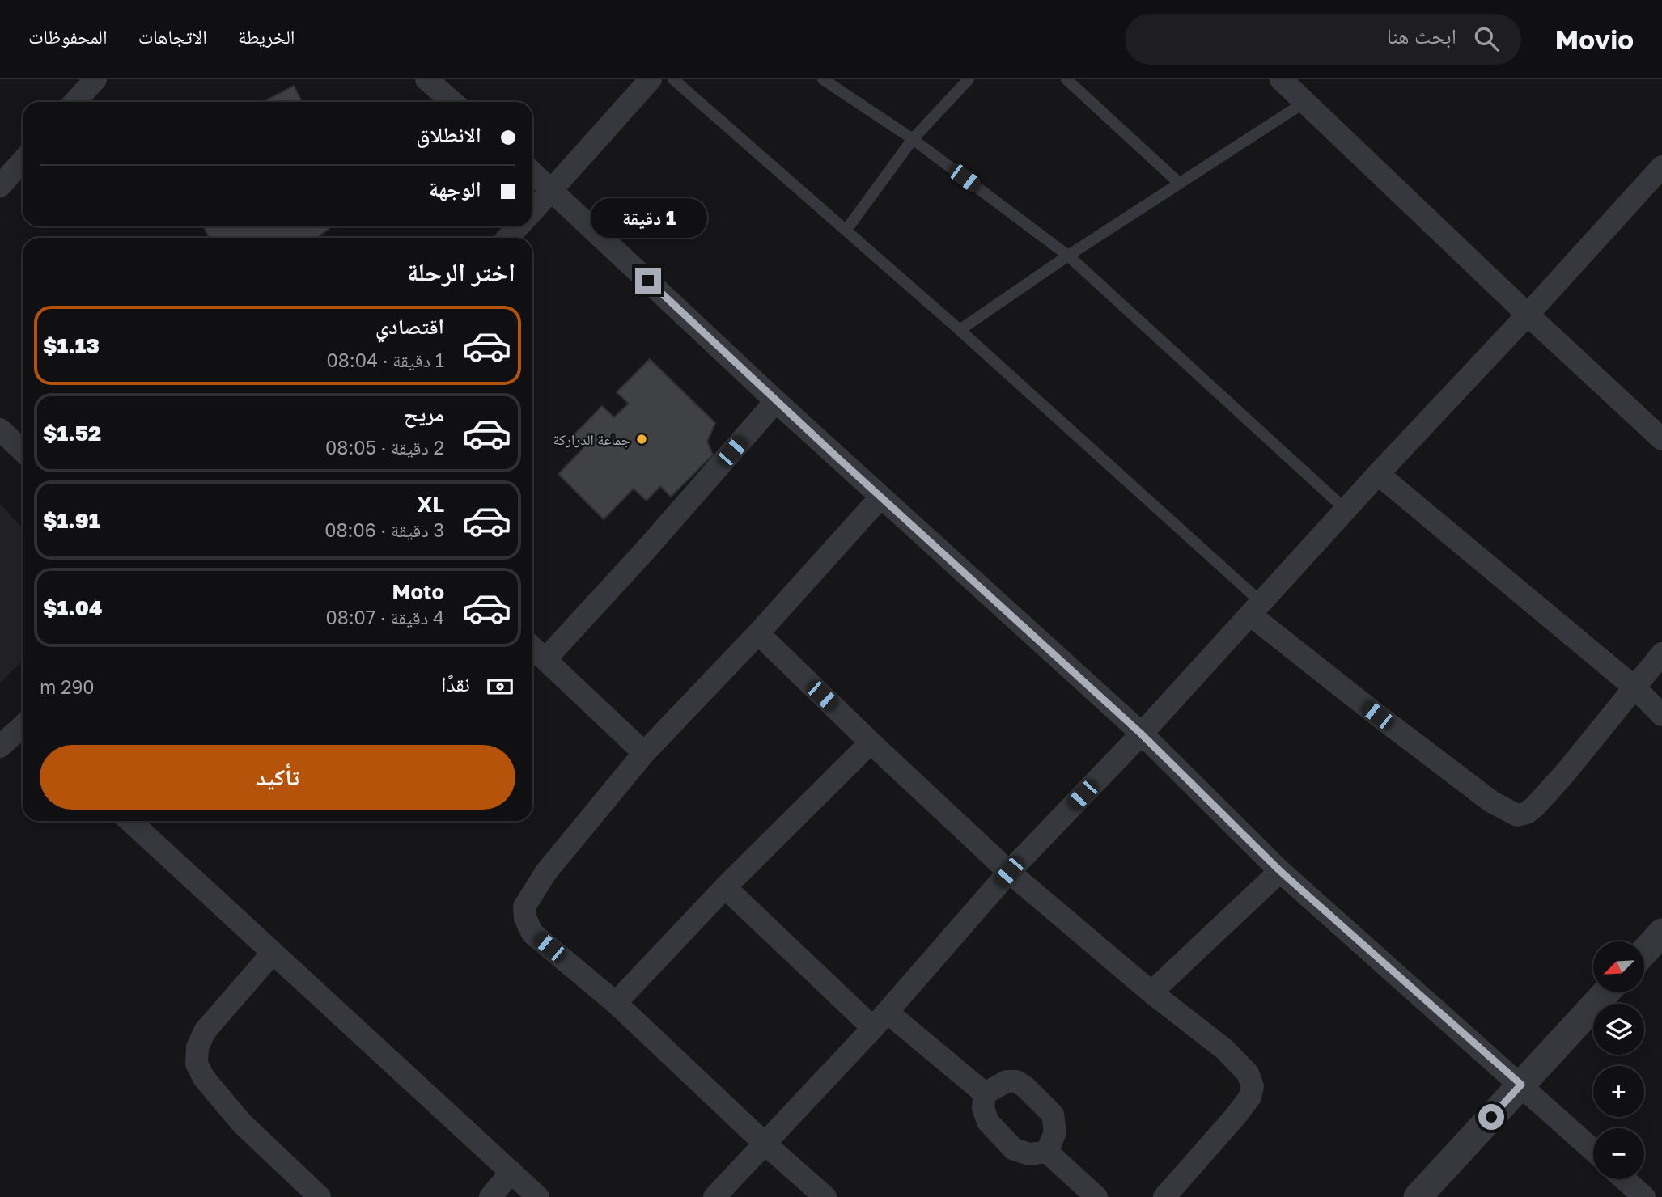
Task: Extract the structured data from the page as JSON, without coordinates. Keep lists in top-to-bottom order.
{
  "places": ["جماعة الدراركة"],
  "north": "bottom left",
  "page": {
    "header": "Movio",
    "search": "ابحث هنا",
    "nav": ["الخريطة", "الاتجاهات", "المحفوظات"],
    "banner": ["الانطلاق", "الوجهة"],
    "bubble": "1 دقيقة",
    "heading": "اختر الرحلة",
    "list": [
      {
        "name": "اقتصادي",
        "note": "1 دقيقة · 08:04",
        "value": "$1.13"
      },
      {
        "name": "مريح",
        "note": "2 دقيقة · 08:05",
        "value": "$1.52"
      },
      {
        "name": "XL",
        "note": "3 دقيقة · 08:06",
        "value": "$1.91"
      },
      {
        "name": "Moto",
        "note": "4 دقيقة · 08:07",
        "value": "$1.04"
      }
    ],
    "pay": ["نقدًا", "290 m"],
    "buttons": "تأكيد",
    "map_buttons": ["+", "−"]
  }
}
